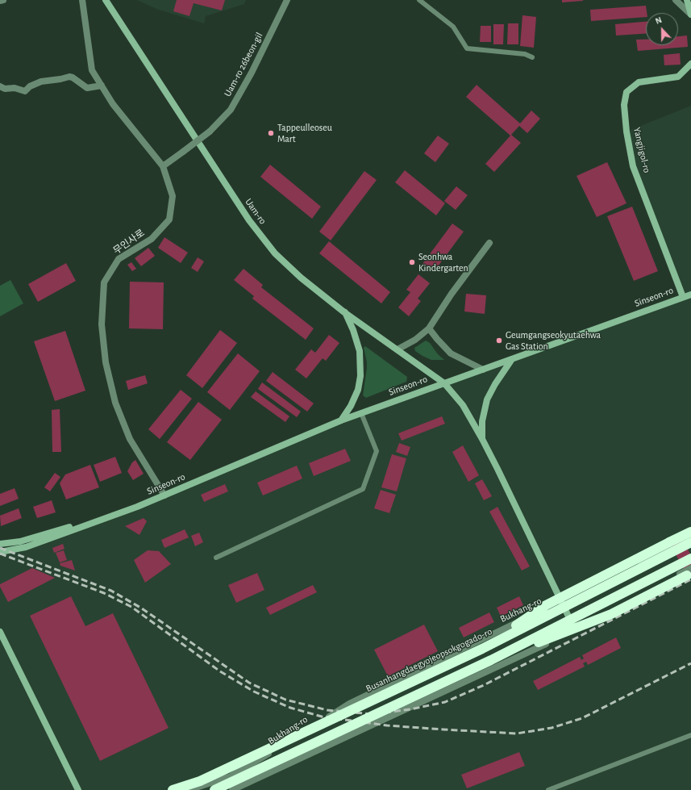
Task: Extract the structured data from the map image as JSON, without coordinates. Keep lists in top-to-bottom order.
{
  "streets": {
    "highway": ["Busanhangdaegyojeopsokgogado-ro"],
    "main road": ["Yangjigol-ro", "Uam-ro", "Sinseon-ro"],
    "street": ["Uam-ro 26beon-gil", "무인사로", "Bukhang-ro"]
  },
  "crossings": [
    ["Uam-ro 26beon-gil", "무인사로"],
    ["Yangjigol-ro", "Sinseon-ro"],
    ["Uam-ro", "Sinseon-ro"],
    ["Uam-ro", "Bukhang-ro"],
    ["무인사로", "Sinseon-ro"]
  ],
  "places": ["Tappeulleoseu Mart", "Seonhwa Kindergarten", "Geumgangseokyutaehwa Gas Station"],
  "north": "top"
}
